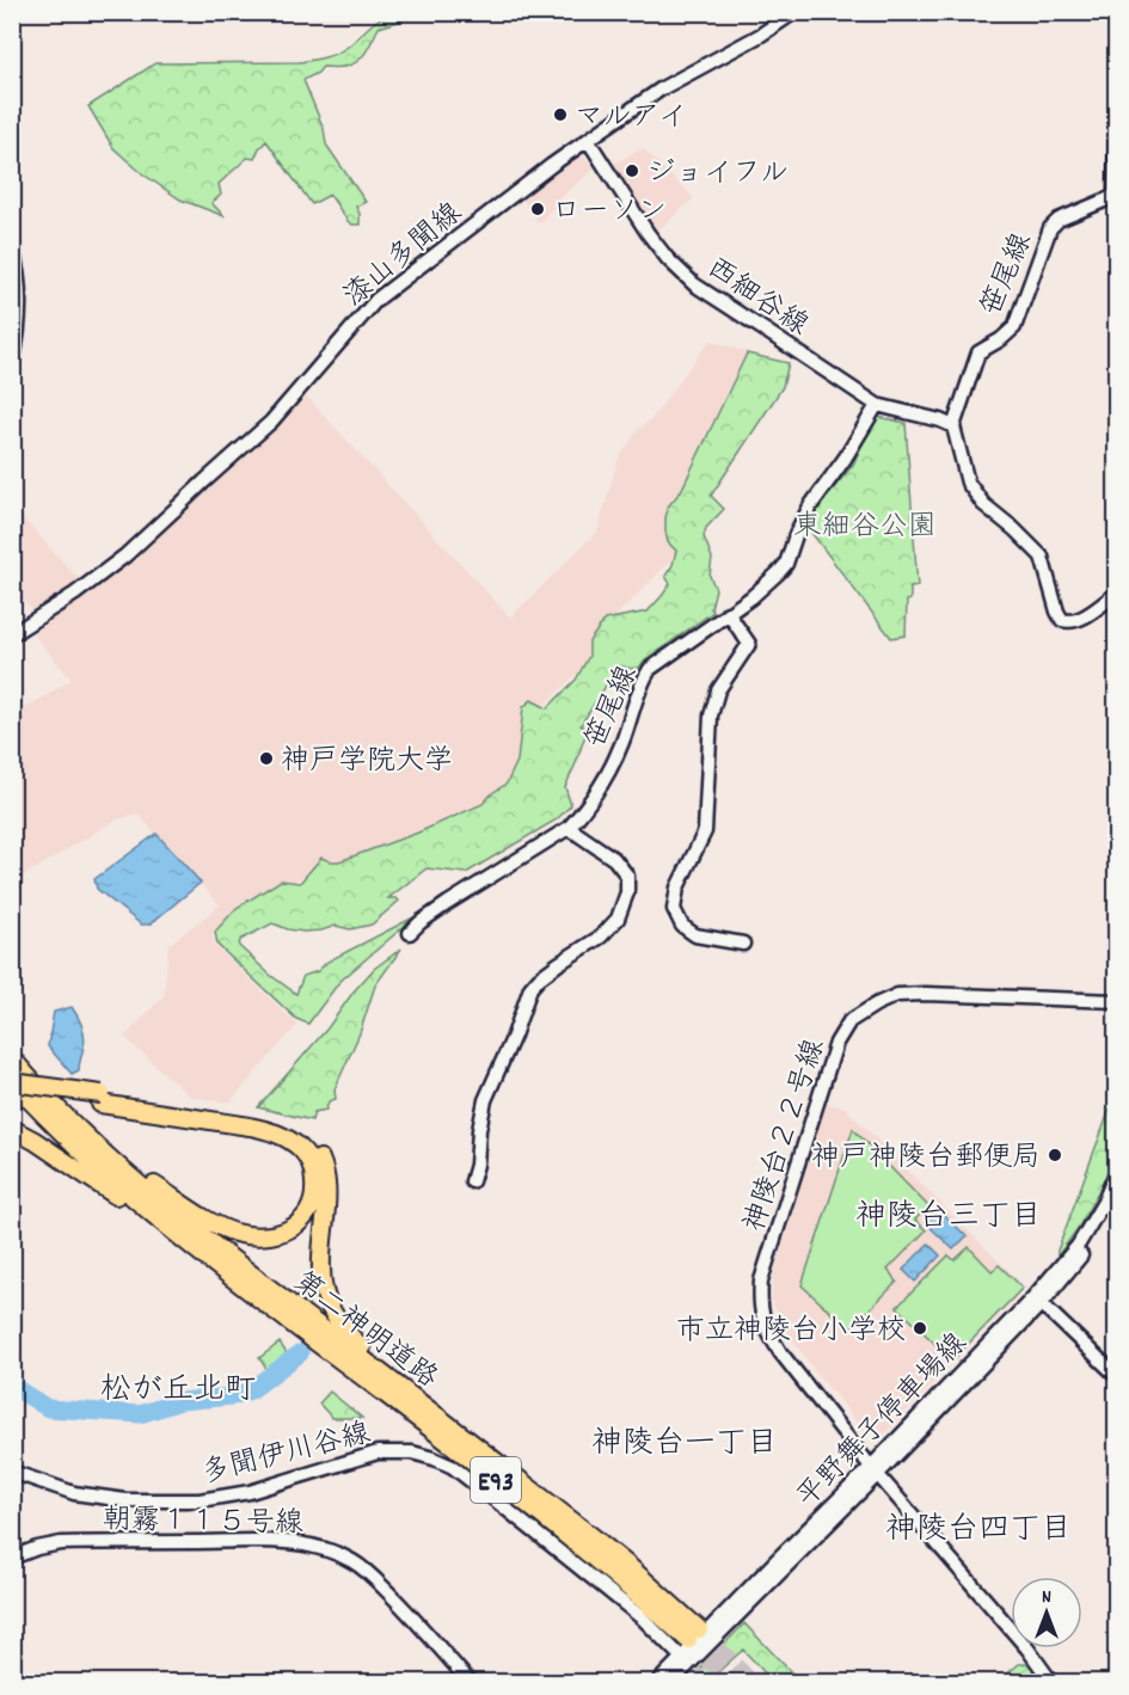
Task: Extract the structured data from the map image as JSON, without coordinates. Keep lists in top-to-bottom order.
{
  "streets": {
    "highway": ["第二神明道路", "E93"],
    "street": [
      "漆山多聞線",
      "笹尾線",
      "西細谷線",
      "神陵台２２号線",
      "平野舞子停車場線",
      "多聞伊川谷線",
      "朝霧１１５号線"
    ]
  },
  "crossings": [
    ["漆山多聞線", "西細谷線"],
    ["笹尾線", "西細谷線"],
    ["神陵台２２号線", "平野舞子停車場線"],
    ["第二神明道路", "多聞伊川谷線"]
  ],
  "districts": [
    "神陵台三丁目",
    "松が丘北町",
    "神陵台一丁目",
    "神陵台四丁目"
  ],
  "parks": ["東細谷公園"],
  "places": [
    "マルアイ",
    "ジョイフル",
    "ローソン",
    "神戸学院大学",
    "神戸神陵台郵便局",
    "市立神陵台小学校"
  ],
  "north": "top"
}
